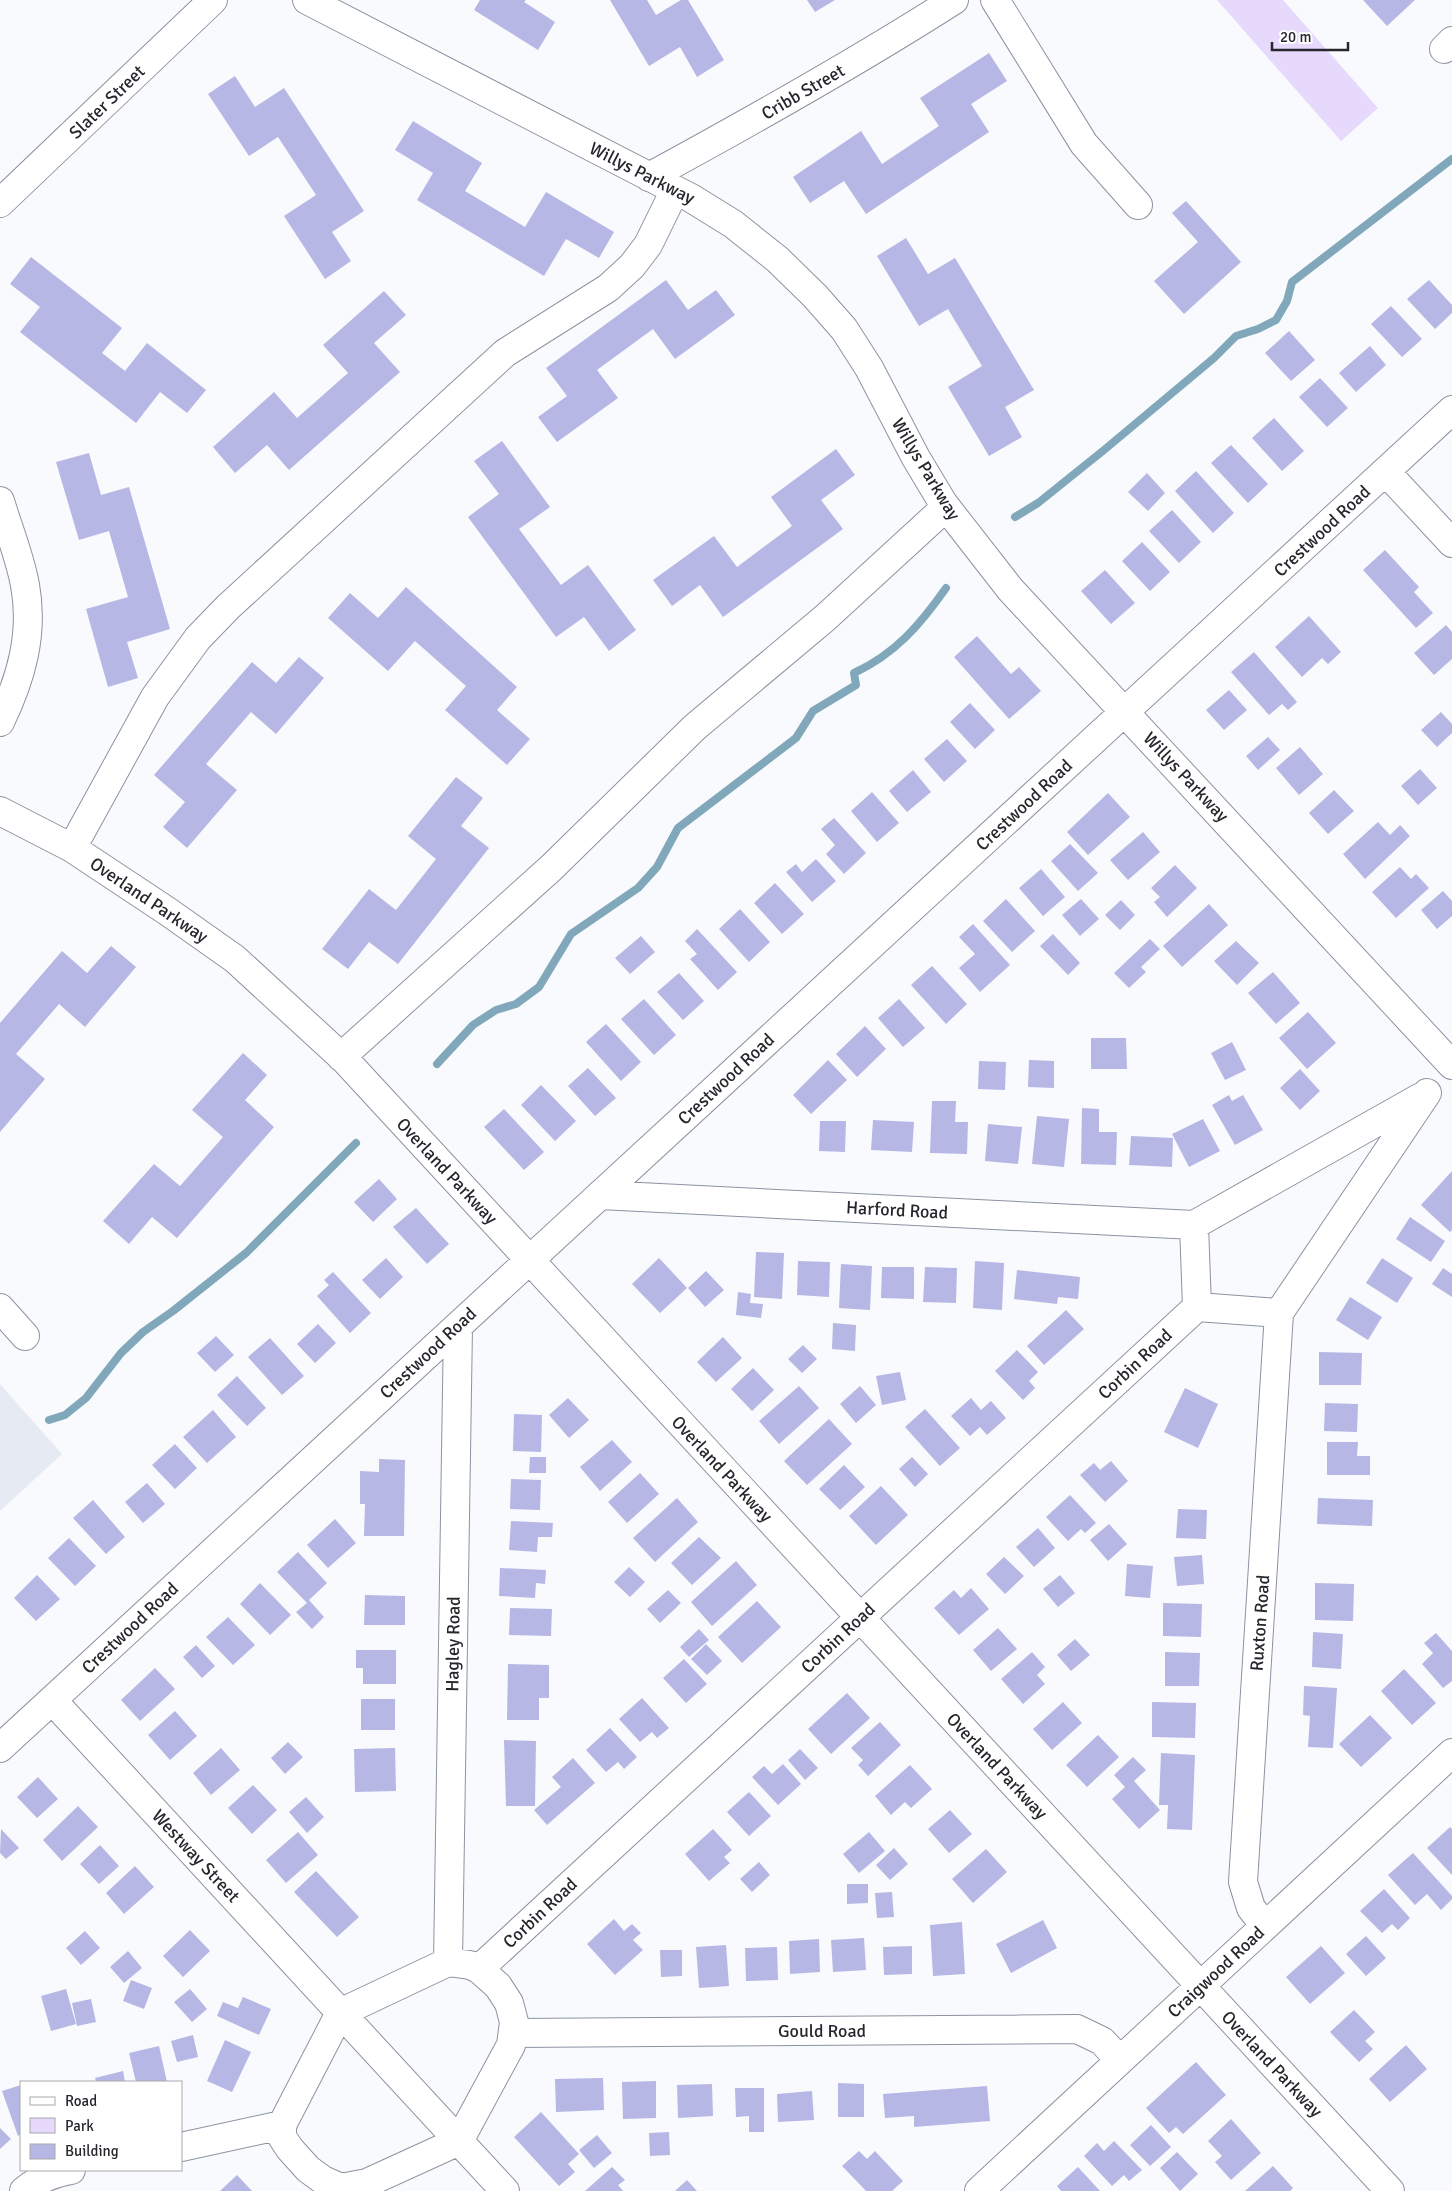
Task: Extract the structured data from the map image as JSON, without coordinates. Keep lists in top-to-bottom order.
{
  "streets": {
    "street": [
      "Cribb Street",
      "Slater Street",
      "Willys Parkway",
      "Crestwood Road",
      "Overland Parkway",
      "Harford Road",
      "Corbin Road",
      "Ruxton Road",
      "Hagley Road",
      "Westway Street",
      "Craigwood Road",
      "Gould Road"
    ]
  },
  "crossings": [
    ["Cribb Street", "Willys Parkway"],
    ["Willys Parkway", "Crestwood Road"],
    ["Crestwood Road", "Overland Parkway"],
    ["Crestwood Road", "Harford Road"],
    ["Crestwood Road", "Hagley Road"],
    ["Crestwood Road", "Westway Street"],
    ["Overland Parkway", "Corbin Road"],
    ["Overland Parkway", "Craigwood Road"],
    ["Ruxton Road", "Craigwood Road"],
    ["Craigwood Road", "Gould Road"]
  ],
  "legend": ["Road", "Park", "Building"],
  "scale_bar": "20 m"
}
